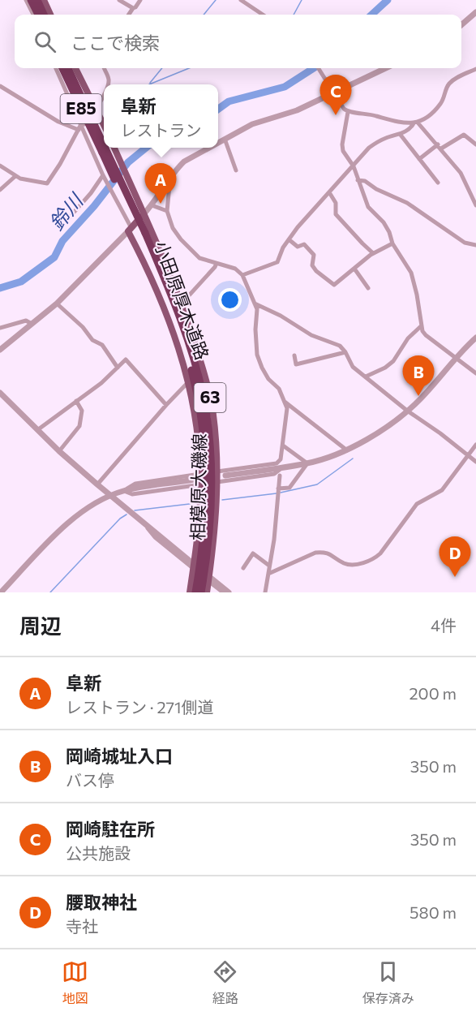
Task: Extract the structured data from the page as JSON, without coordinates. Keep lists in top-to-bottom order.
{
  "streets": {
    "highway": ["E85", "小田原厚木道路"],
    "main road": ["63", "相模原大磯線"]
  },
  "crossings": [
    ["小田原厚木道路", "63"],
    ["63", "相模原大磯線"]
  ],
  "water": ["鈴川"],
  "page": {
    "search": "ここで検索",
    "pins": [
      "C",
      "A",
      "B",
      "D"
    ],
    "popup": ["阜新", "レストラン"],
    "heading": ["周辺", "4件"],
    "list": [
      {
        "mark": "A",
        "name": "阜新",
        "note": "レストラン · 271側道",
        "value": "200 m"
      },
      {
        "mark": "B",
        "name": "岡崎城址入口",
        "note": "バス停",
        "value": "350 m"
      },
      {
        "mark": "C",
        "name": "岡崎駐在所",
        "note": "公共施設",
        "value": "350 m"
      },
      {
        "mark": "D",
        "name": "腰取神社",
        "note": "寺社",
        "value": "580 m"
      }
    ],
    "nav": ["地図", "経路", "保存済み"]
  }
}
